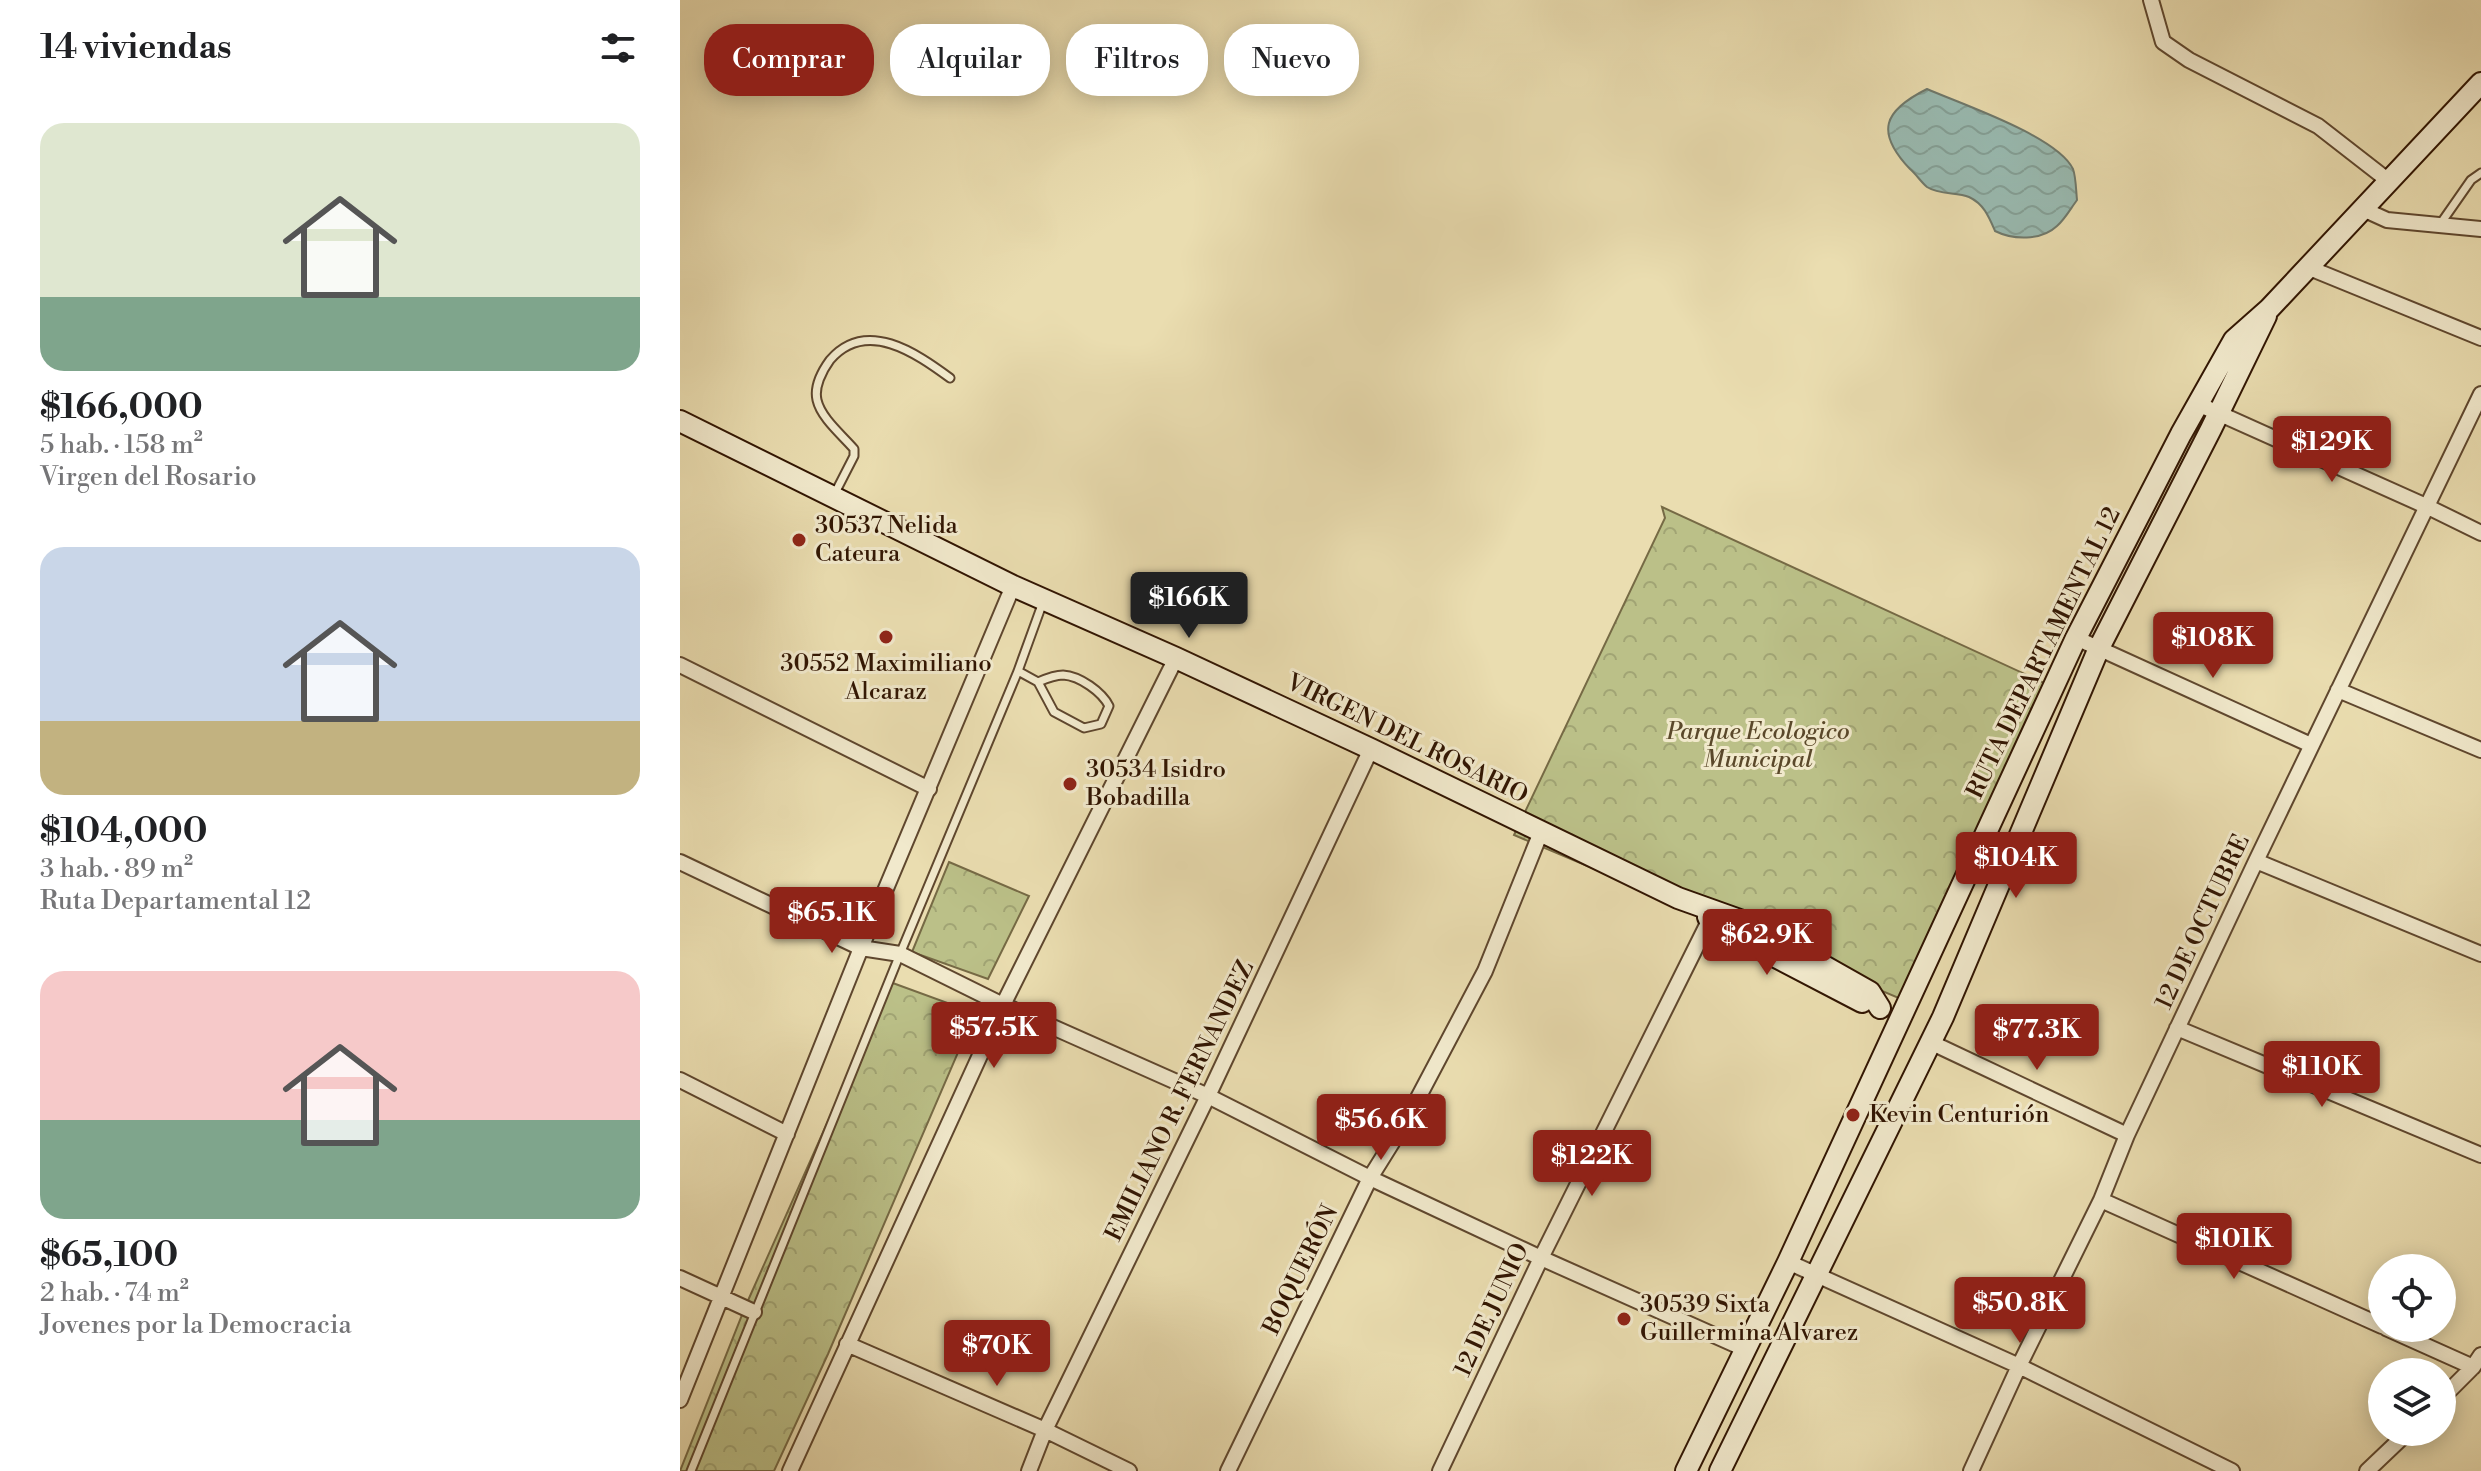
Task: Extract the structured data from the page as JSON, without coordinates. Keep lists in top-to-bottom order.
{
  "streets": {
    "main road": ["RUTA DEPARTAMENTAL 12", "VIRGEN DEL ROSARIO"],
    "street": [
      "12 DE OCTUBRE",
      "EMILIANO R. FERNANDEZ",
      "BOQUERÓN",
      "12 DE JUNIO"
    ]
  },
  "crossings": [
    ["RUTA DEPARTAMENTAL 12", "VIRGEN DEL ROSARIO"],
    ["VIRGEN DEL ROSARIO", "EMILIANO R. FERNANDEZ"],
    ["VIRGEN DEL ROSARIO", "BOQUERÓN"],
    ["VIRGEN DEL ROSARIO", "12 DE JUNIO"]
  ],
  "parks": ["Parque Ecologico Municipal"],
  "places": [
    "30537 Nelida Cateura",
    "30552 Maximiliano Alcaraz",
    "30534 Isidro Bobadilla",
    "Kevin Centurión",
    "30539 Sixta Guillermina Alvarez"
  ],
  "page": {
    "heading": "14 viviendas",
    "chip": [
      "Comprar",
      "Alquilar",
      "Filtros",
      "Nuevo"
    ],
    "list": [
      {
        "name": "$166,000",
        "note": "5 hab. · 158 m² · Virgen del Rosario"
      },
      {
        "name": "$104,000",
        "note": "3 hab. · 89 m² · Ruta Departamental 12"
      },
      {
        "name": "$65,100",
        "note": "2 hab. · 74 m² · Jovenes por la Democracia"
      }
    ],
    "price": [
      "$129K",
      "$166K",
      "$108K",
      "$104K",
      "$65.1K",
      "$62.9K",
      "$57.5K",
      "$77.3K",
      "$110K",
      "$56.6K",
      "$122K",
      "$101K",
      "$50.8K",
      "$70K"
    ]
  }
}
